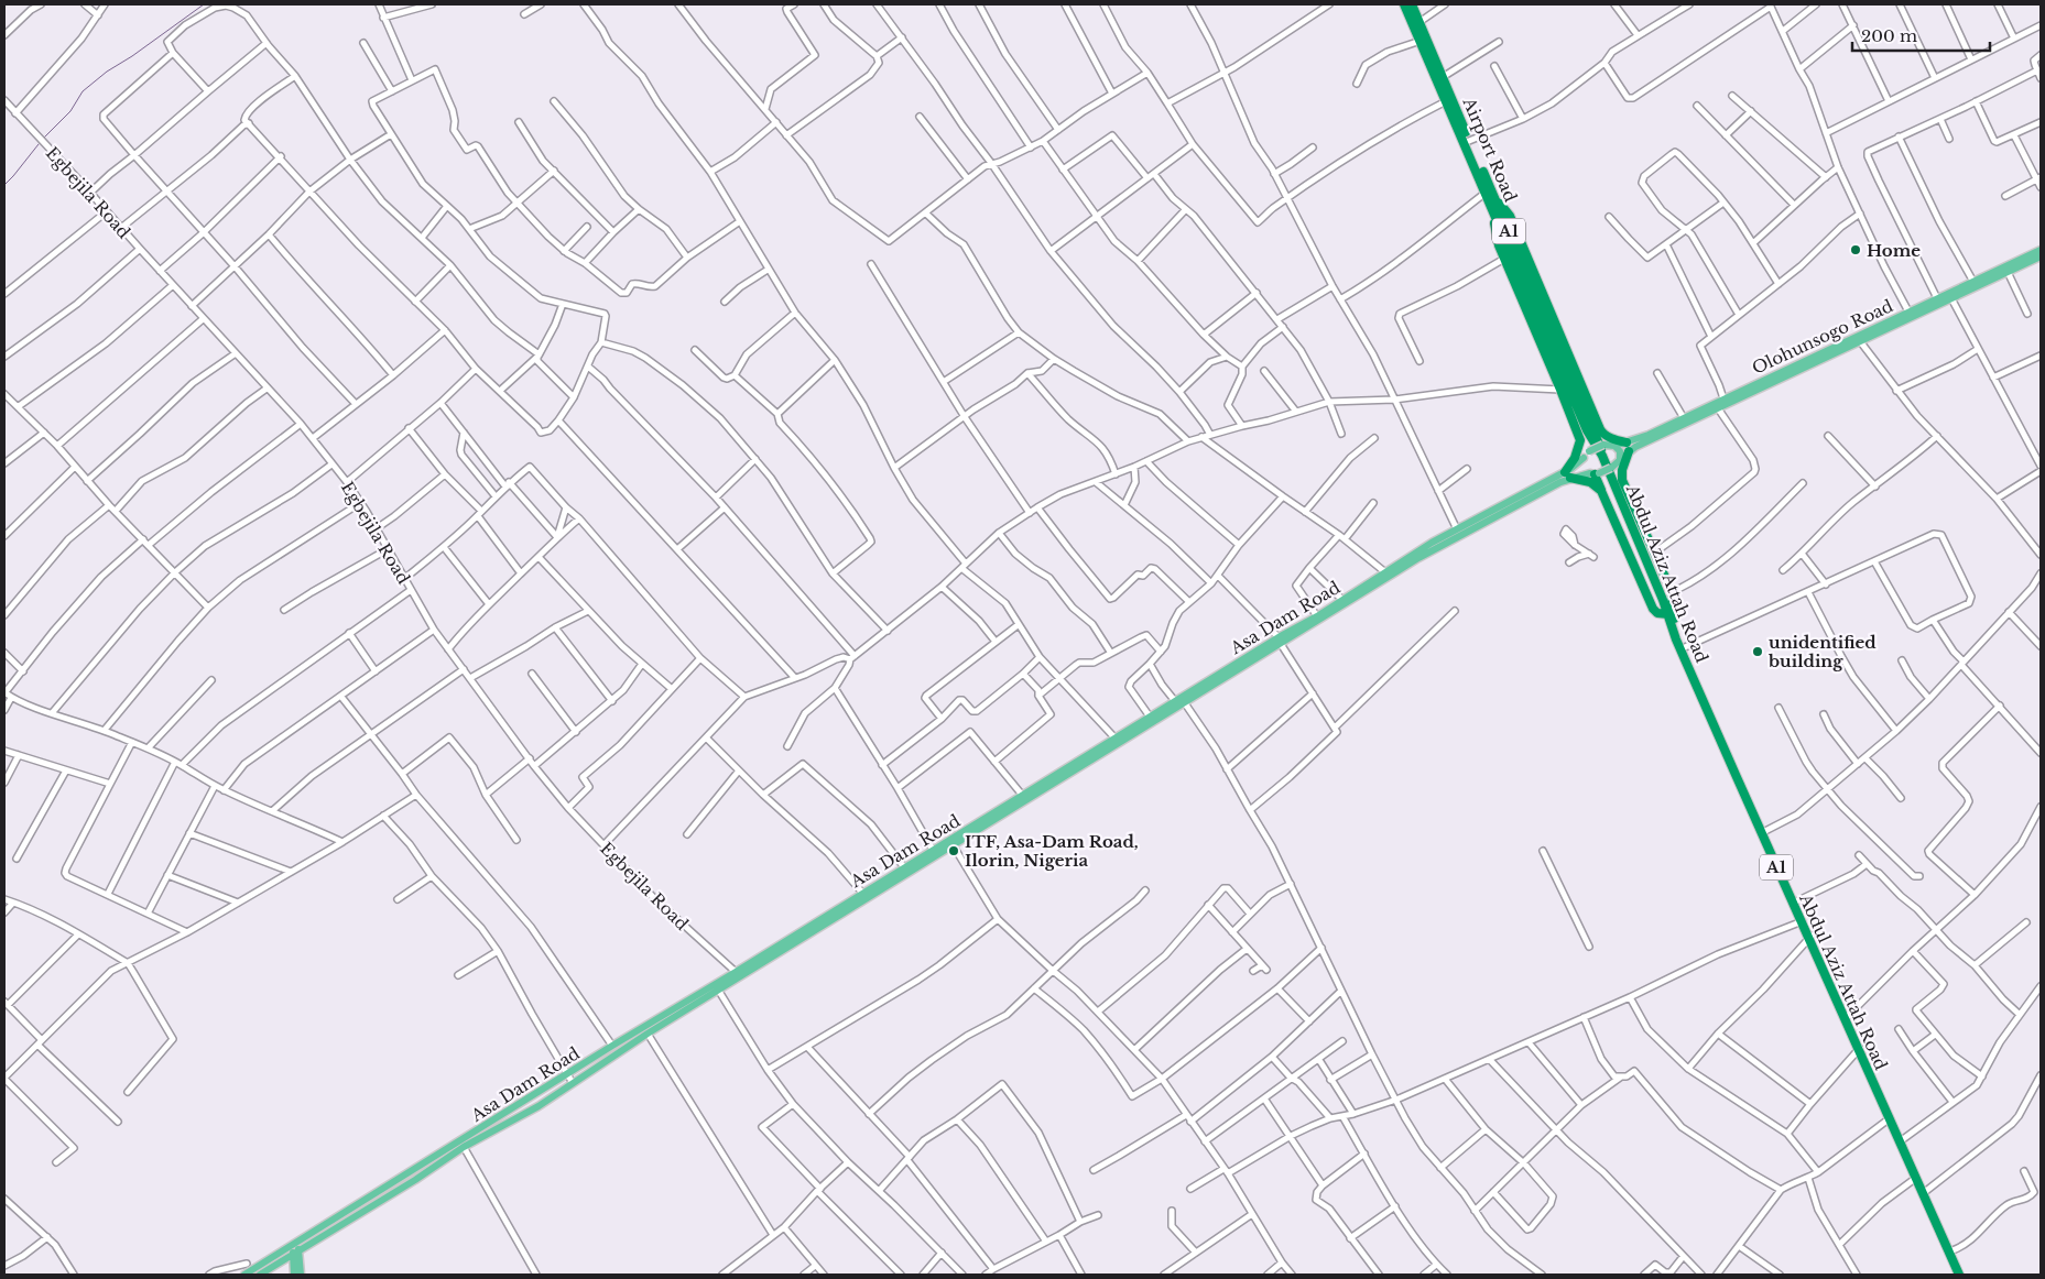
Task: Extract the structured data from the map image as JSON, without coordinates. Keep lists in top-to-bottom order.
{
  "streets": {
    "highway": ["Airport Road", "A1", "Abdul Aziz Attah Road"],
    "main road": ["Olohunsogo Road", "Asa Dam Road"],
    "street": ["Egbejila Road"]
  },
  "crossings": [
    ["Airport Road", "Olohunsogo Road"],
    ["Airport Road", "Abdul Aziz Attah Road"],
    ["Airport Road", "Asa Dam Road"],
    ["Egbejila Road", "Asa Dam Road"],
    ["Olohunsogo Road", "Abdul Aziz Attah Road"],
    ["Olohunsogo Road", "Asa Dam Road"],
    ["Abdul Aziz Attah Road", "Asa Dam Road"]
  ],
  "places": ["Home", "unidentified building", "ITF, Asa-Dam Road, Ilorin, Nigeria"],
  "scale_bar": "200 m"
}
